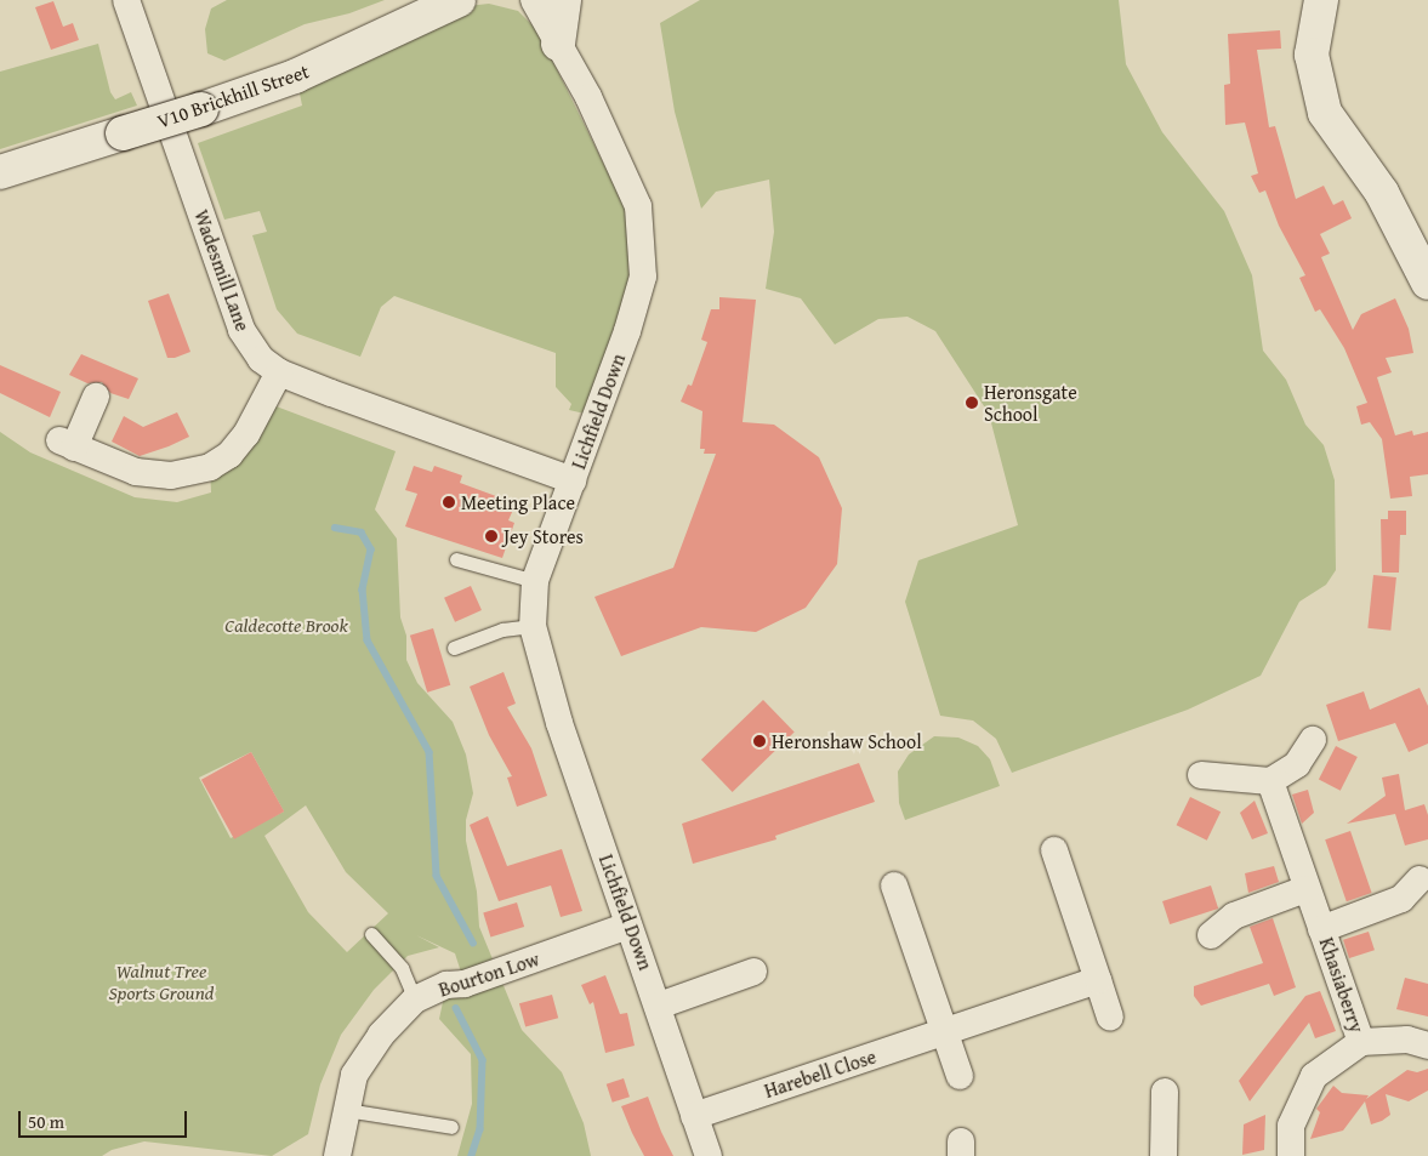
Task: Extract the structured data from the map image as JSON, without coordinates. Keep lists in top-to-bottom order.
{
  "streets": {
    "street": [
      "V10 Brickhill Street",
      "Wadesmill Lane",
      "Lichfield Down",
      "Bourton Low",
      "Khasiaberry",
      "Harebell Close"
    ]
  },
  "crossings": [
    ["Wadesmill Lane", "Lichfield Down"],
    ["Lichfield Down", "Bourton Low"],
    ["Lichfield Down", "Harebell Close"]
  ],
  "parks": ["Caldecotte Brook", "Walnut Tree Sports Ground"],
  "places": [
    "Heronsgate School",
    "Meeting Place",
    "Jey Stores",
    "Heronshaw School"
  ],
  "scale_bar": "50 m"
}
